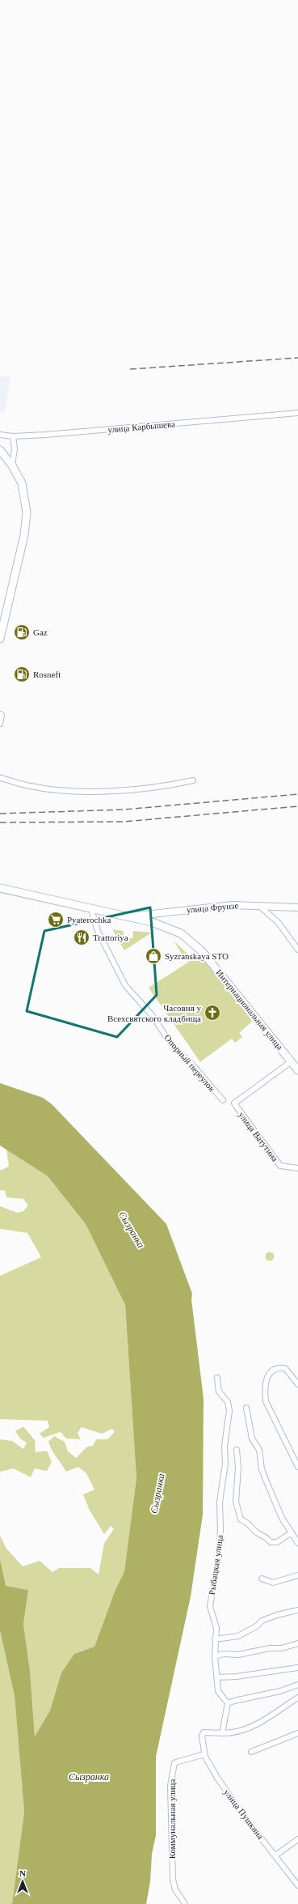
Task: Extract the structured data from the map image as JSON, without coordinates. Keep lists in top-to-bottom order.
{
  "streets": {
    "main road": ["Интернациональная улица"],
    "street": [
      "улица Карбышева",
      "улица Фрунзе",
      "Опорный переулок",
      "улица Ватутина",
      "Рыбацкая улица",
      "улица Пушкина",
      "Коммунальная улица"
    ]
  },
  "crossings": [
    ["улица Фрунзе", "Интернациональная улица"],
    ["Интернациональная улица", "Опорный переулок"],
    ["Интернациональная улица", "улица Ватутина"],
    ["улица Пушкина", "Коммунальная улица"]
  ],
  "water": ["Сызранка"],
  "places": {
    "fuel station": ["Gaz", "Rosneft"],
    "supermarket": ["Pyaterochka"],
    "restaurant": ["Trattoriya"],
    "shop": ["Syzranskaya STO"],
    "church": ["Часовня у Всехсвятского кладбища"]
  },
  "north": "top"
}
